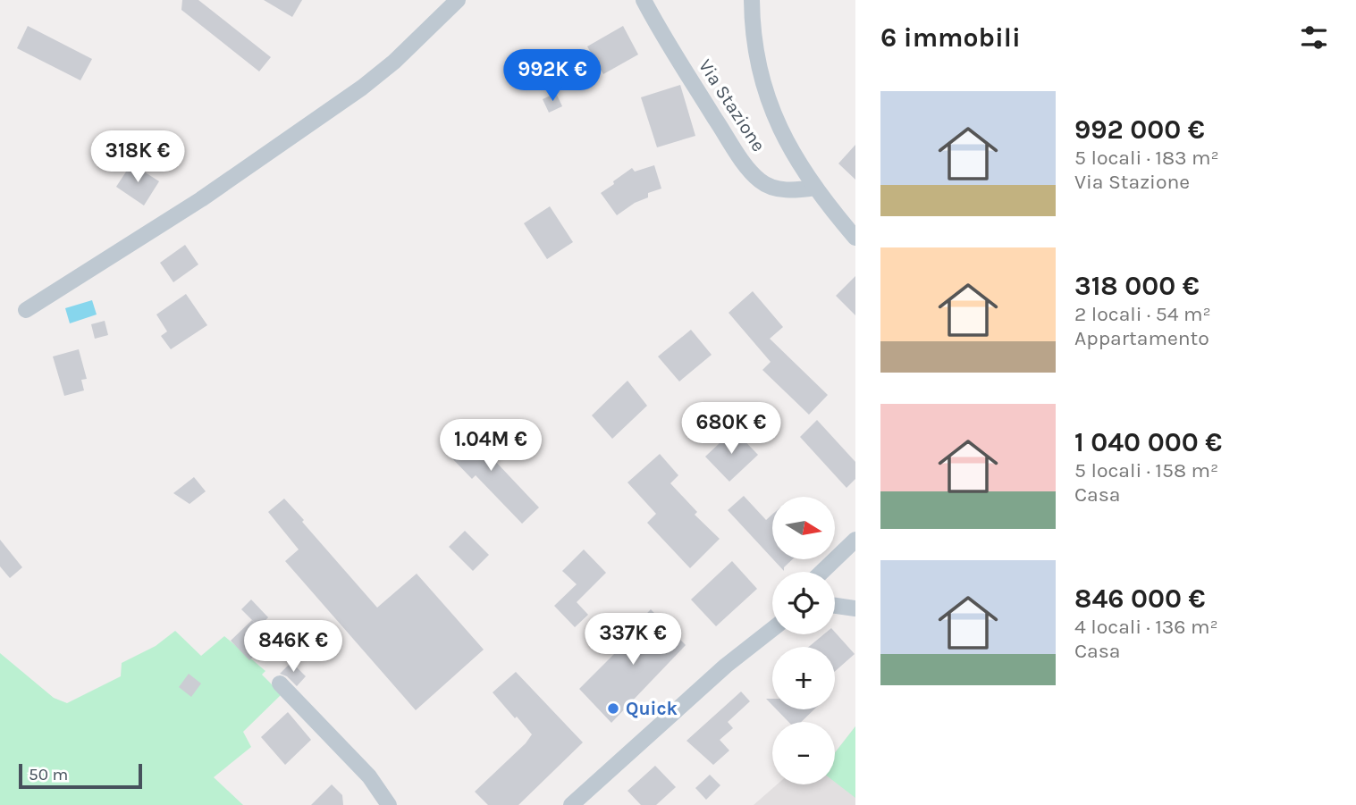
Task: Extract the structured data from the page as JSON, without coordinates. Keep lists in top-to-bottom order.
{
  "streets": {
    "street": ["Via Stazione"]
  },
  "places": ["Quick"],
  "scale_bar": "50 m",
  "north": "right",
  "page": {
    "heading": "6 immobili",
    "price": [
      "992K €",
      "318K €",
      "680K €",
      "1.04M €",
      "337K €",
      "846K €"
    ],
    "list": [
      {
        "name": "992 000 €",
        "note": "5 locali · 183 m² · Via Stazione"
      },
      {
        "name": "318 000 €",
        "note": "2 locali · 54 m² · Appartamento"
      },
      {
        "name": "1 040 000 €",
        "note": "5 locali · 158 m² · Casa"
      },
      {
        "name": "846 000 €",
        "note": "4 locali · 136 m² · Casa"
      }
    ],
    "map_buttons": ["+", "−"],
    "scale": "50 m"
  }
}
